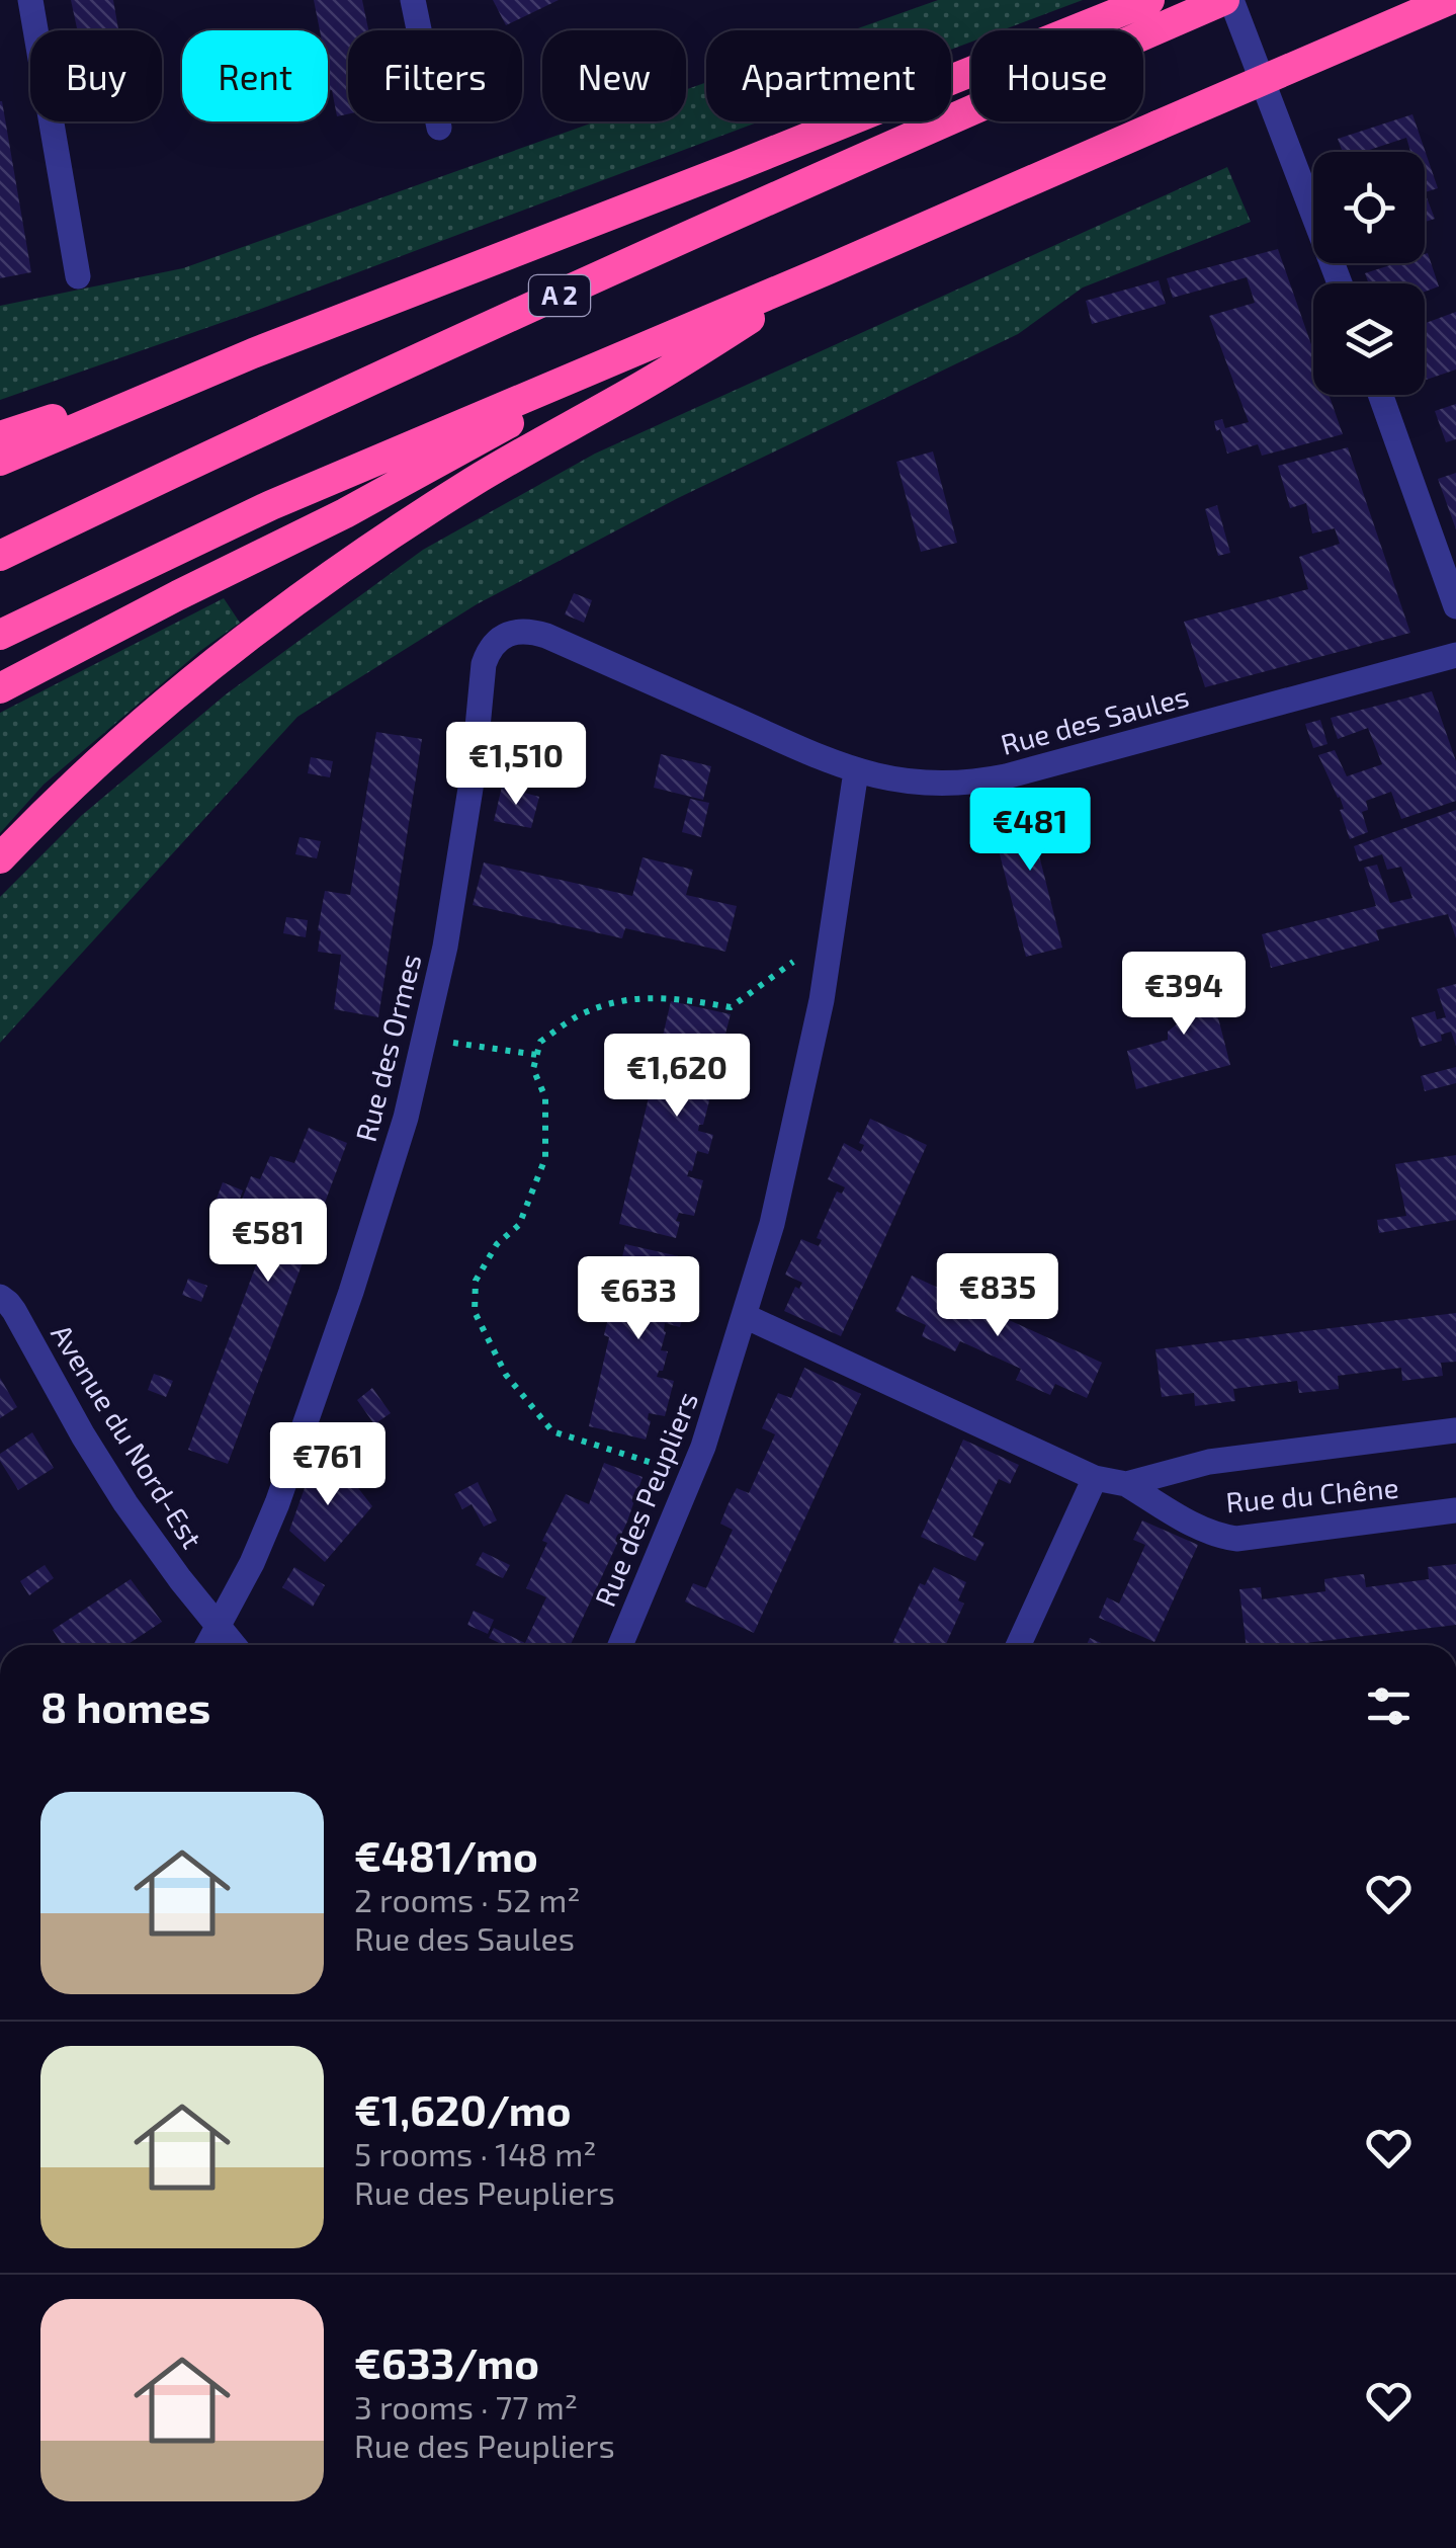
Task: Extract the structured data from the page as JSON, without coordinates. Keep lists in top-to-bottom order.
{
  "streets": {
    "highway": ["A 2"],
    "street": [
      "Rue des Saules",
      "Rue des Ormes",
      "Avenue du Nord-Est",
      "Rue du Chêne",
      "Rue des Peupliers"
    ]
  },
  "crossings": [
    ["Rue des Saules", "Rue des Ormes"],
    ["Rue des Saules", "Rue des Peupliers"],
    ["Rue des Ormes", "Avenue du Nord-Est"],
    ["Rue du Chêne", "Rue des Peupliers"]
  ],
  "page": {
    "chip": [
      "Buy",
      "Rent",
      "Filters",
      "New",
      "Apartment",
      "House"
    ],
    "price": [
      "€1,510",
      "€481",
      "€394",
      "€1,620",
      "€581",
      "€835",
      "€633",
      "€761"
    ],
    "heading": "8 homes",
    "list": [
      {
        "name": "€481/mo",
        "note": "2 rooms · 52 m² · Rue des Saules"
      },
      {
        "name": "€1,620/mo",
        "note": "5 rooms · 148 m² · Rue des Peupliers"
      },
      {
        "name": "€633/mo",
        "note": "3 rooms · 77 m² · Rue des Peupliers"
      }
    ]
  }
}
